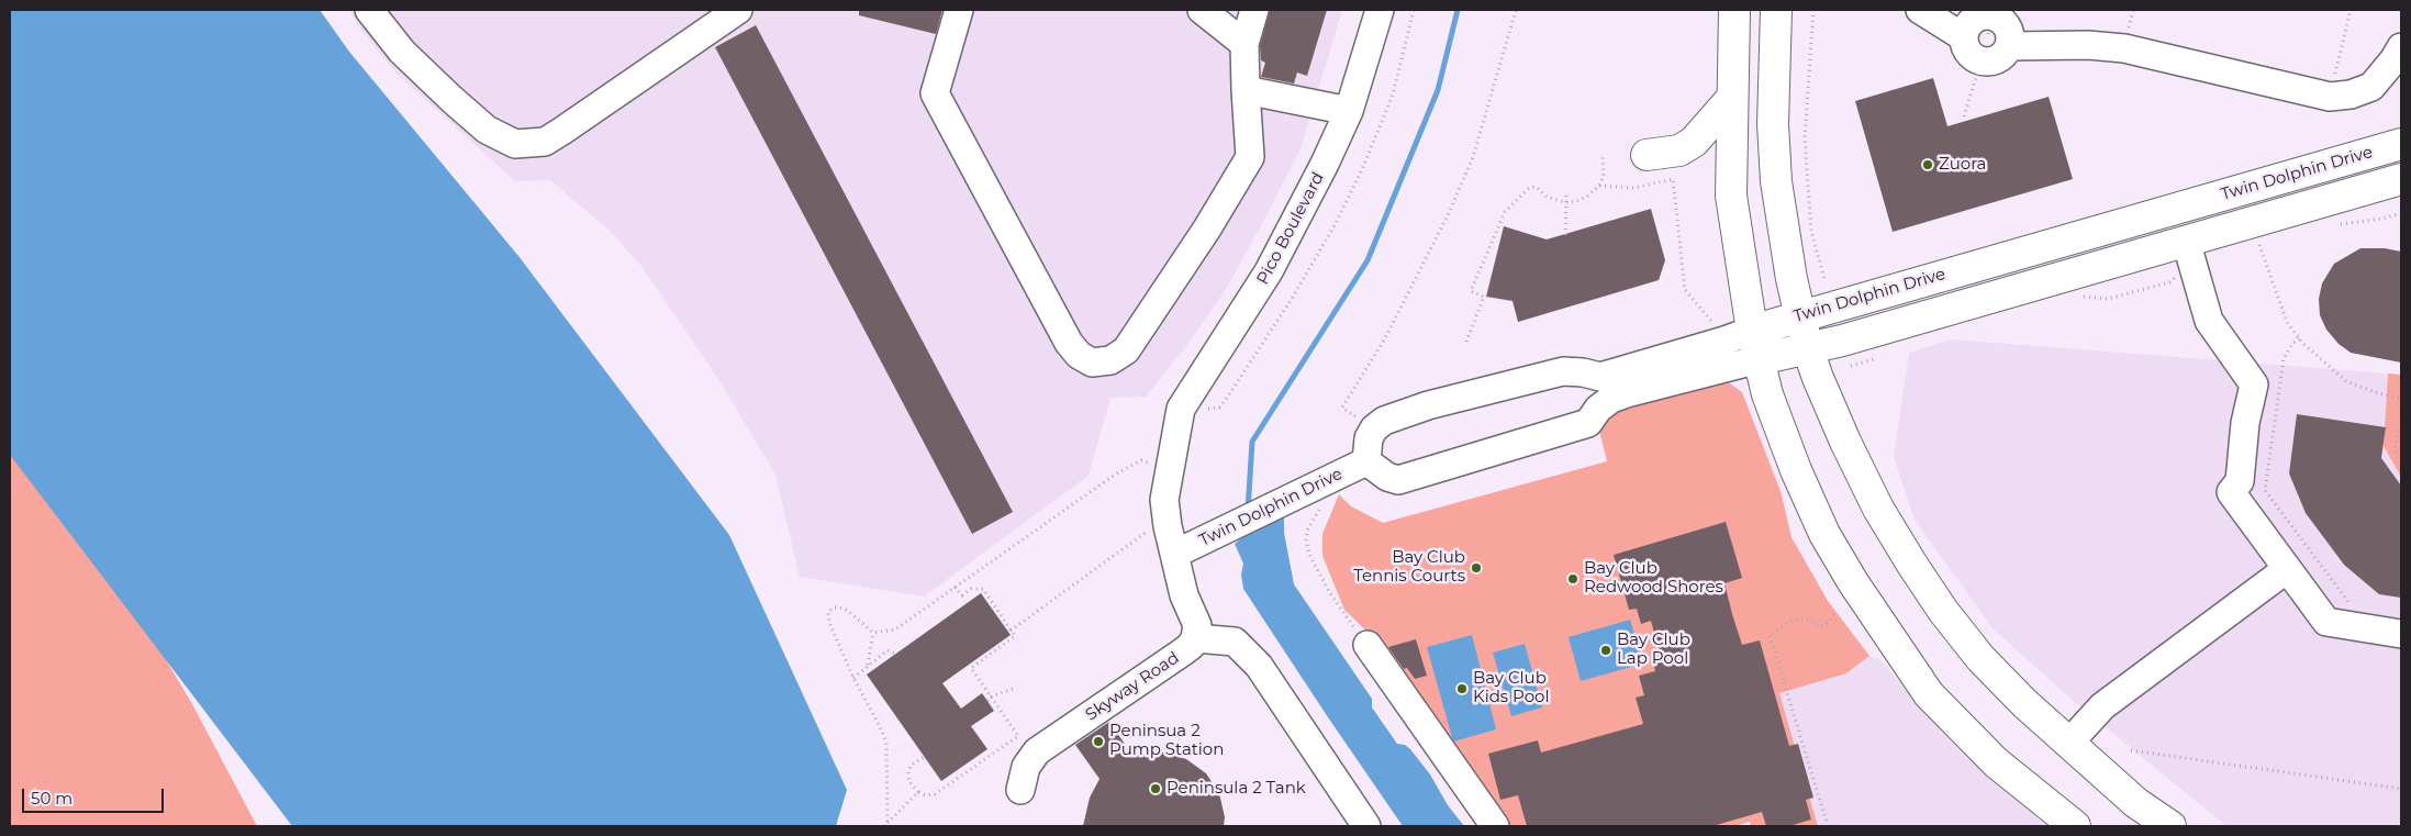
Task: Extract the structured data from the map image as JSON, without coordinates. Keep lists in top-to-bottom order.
{
  "streets": {
    "main road": ["Twin Dolphin Drive"],
    "street": ["Pico Boulevard", "Skyway Road"]
  },
  "places": [
    "Zuora",
    "Bay Club Tennis Courts",
    "Bay Club Redwood Shores",
    "Bay Club Lap Pool",
    "Bay Club Kids Pool",
    "Peninsua 2 Pump Station",
    "Peninsula 2 Tank"
  ],
  "scale_bar": "50 m"
}
